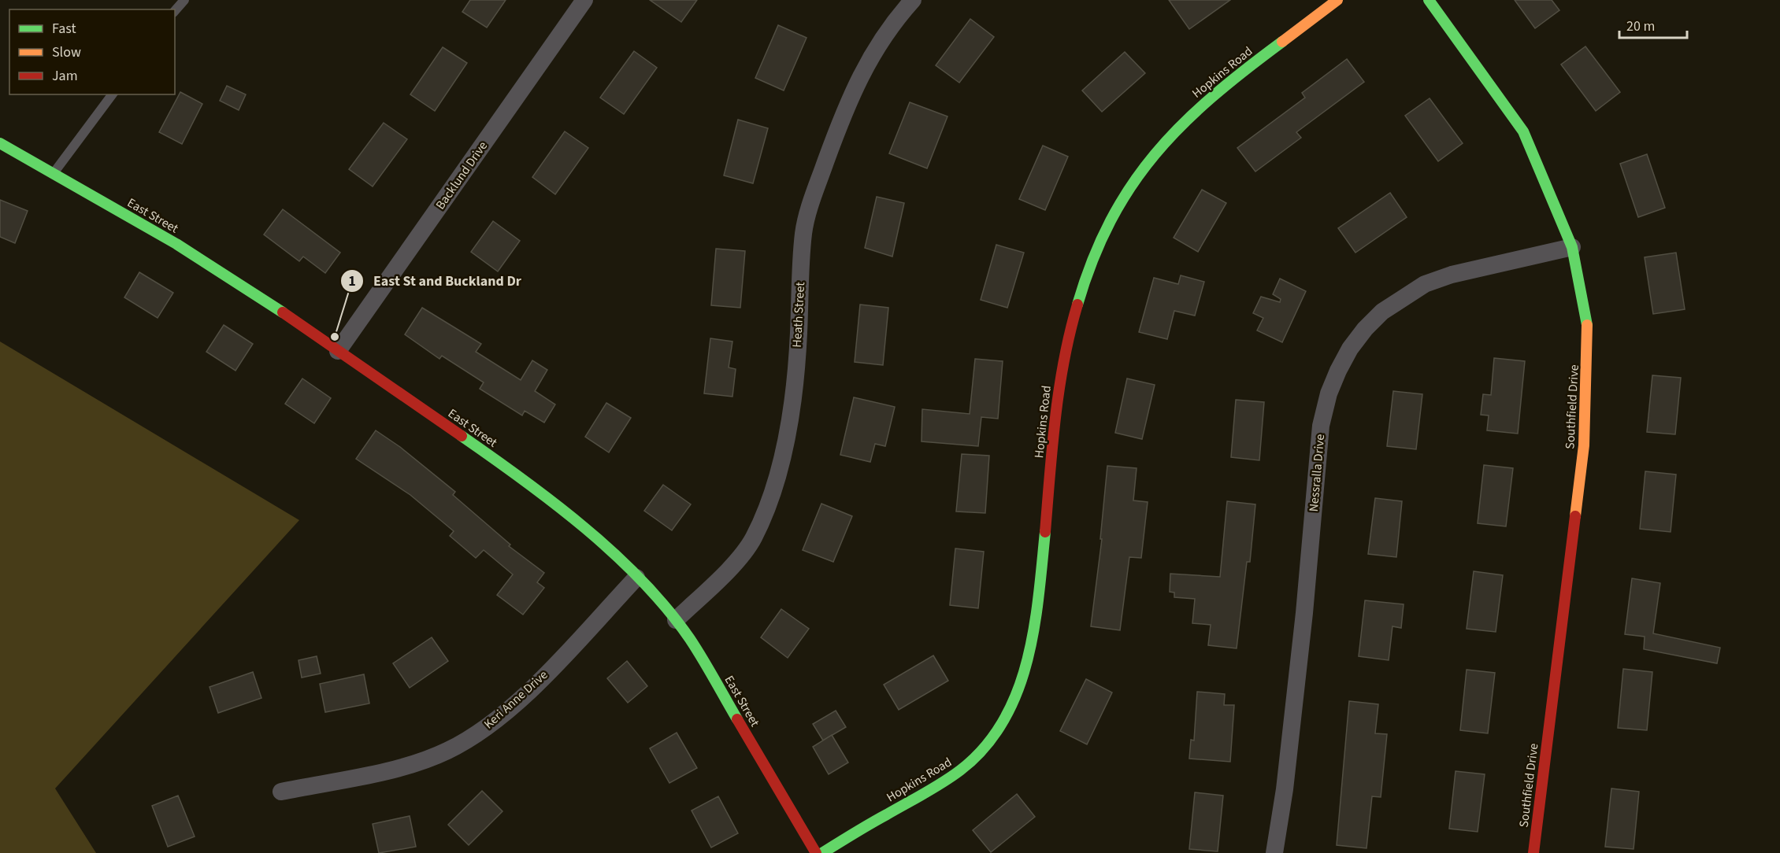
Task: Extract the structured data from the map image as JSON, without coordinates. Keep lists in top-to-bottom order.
{
  "streets": {
    "street": [
      "Hopkins Road",
      "Backlund Drive",
      "East Street",
      "Heath Street",
      "Southfield Drive",
      "Nessralla Drive",
      "Keri Anne Drive"
    ]
  },
  "crossings": [
    ["Backlund Drive", "East Street"],
    ["East Street", "Heath Street"],
    ["East Street", "Keri Anne Drive"],
    ["Southfield Drive", "Nessralla Drive"]
  ],
  "places": ["East St and Buckland Dr"],
  "legend": ["Fast", "Slow", "Jam"],
  "scale_bar": "20 m"
}
